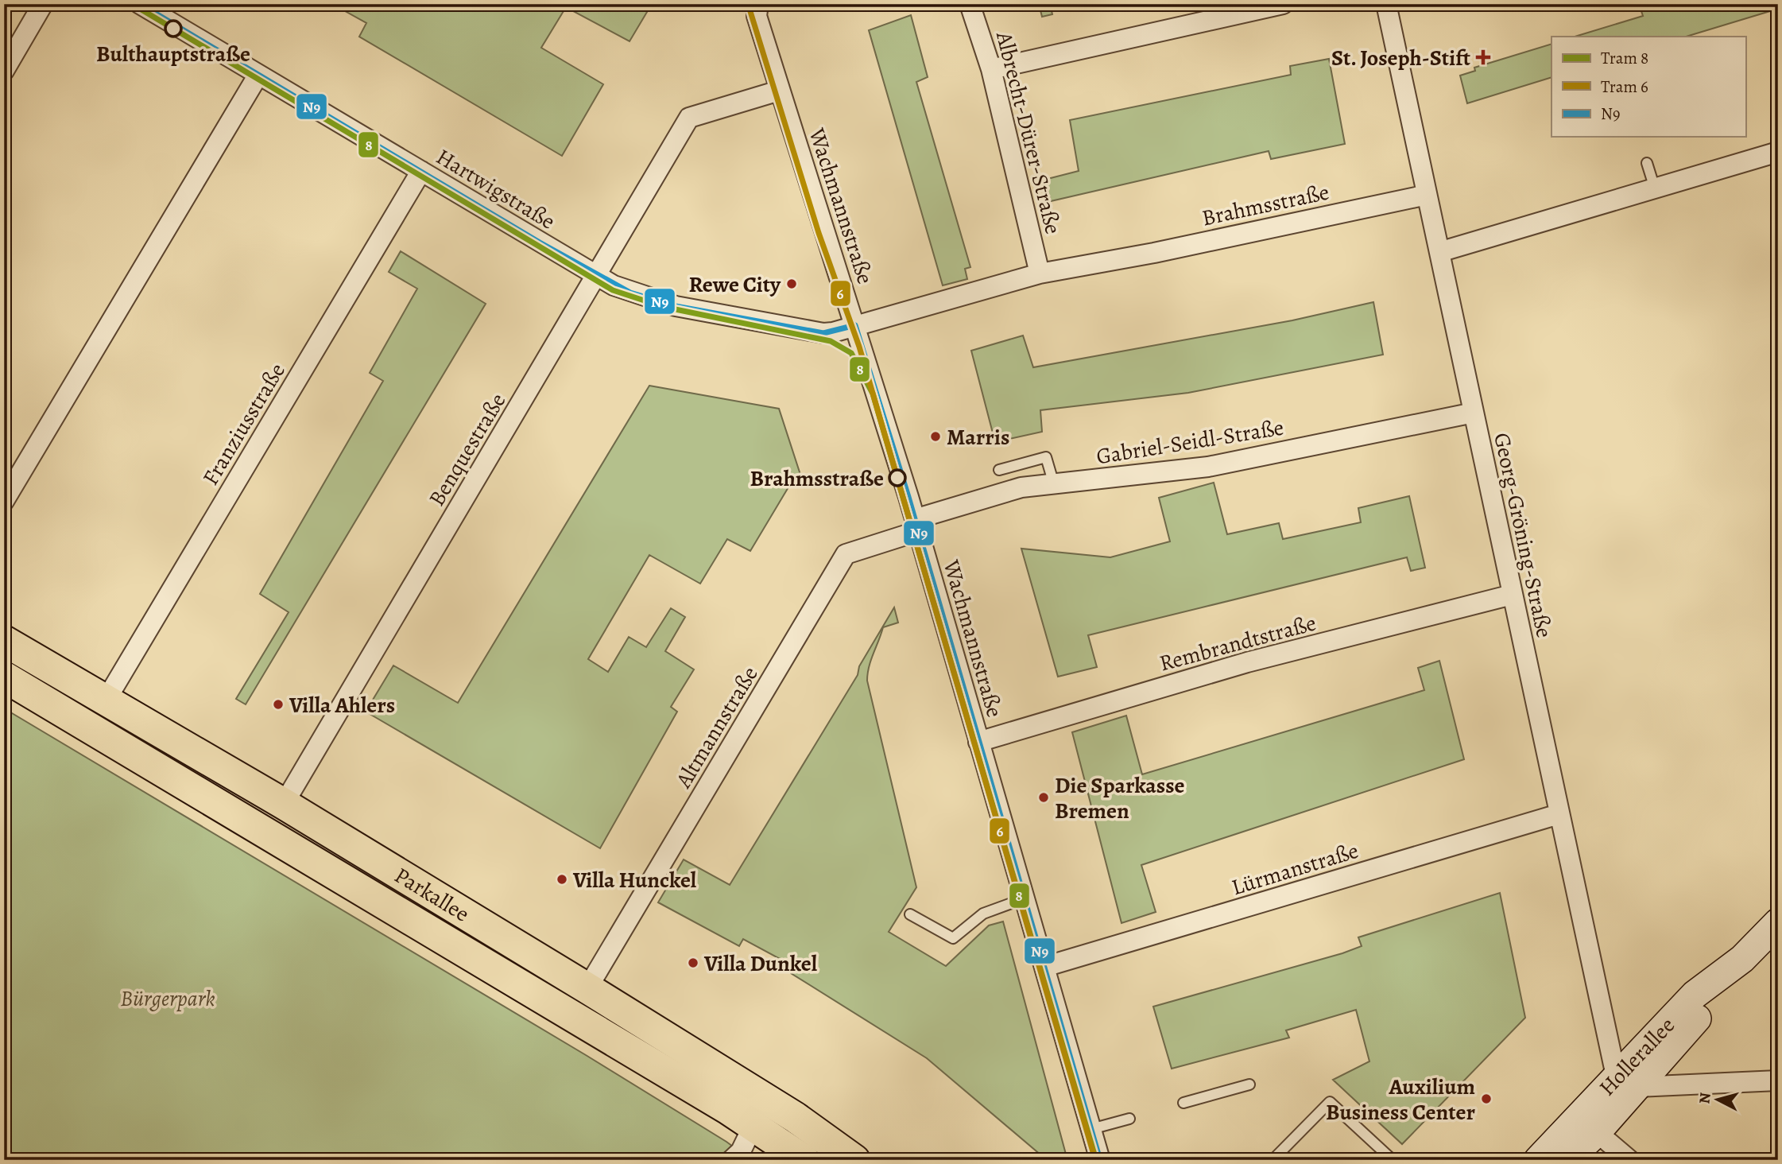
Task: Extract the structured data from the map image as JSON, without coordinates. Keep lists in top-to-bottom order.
{
  "streets": {
    "main road": ["Parkallee", "Hollerallee"],
    "street": [
      "Albrecht-Dürer-Straße",
      "Hartwigstraße",
      "Brahmsstraße",
      "Wachmannstraße",
      "Franziusstraße",
      "Gabriel-Seidl-Straße",
      "Benquestraße",
      "Georg-Gröning-Straße",
      "Rembrandtstraße",
      "Altmannstraße",
      "Lürmanstraße"
    ]
  },
  "crossings": [
    ["Albrecht-Dürer-Straße", "Brahmsstraße"],
    ["Hartwigstraße", "Brahmsstraße"],
    ["Hartwigstraße", "Wachmannstraße"],
    ["Hartwigstraße", "Franziusstraße"],
    ["Hartwigstraße", "Benquestraße"],
    ["Brahmsstraße", "Wachmannstraße"],
    ["Brahmsstraße", "Georg-Gröning-Straße"],
    ["Wachmannstraße", "Gabriel-Seidl-Straße"],
    ["Wachmannstraße", "Benquestraße"],
    ["Wachmannstraße", "Rembrandtstraße"],
    ["Wachmannstraße", "Altmannstraße"],
    ["Wachmannstraße", "Lürmanstraße"],
    ["Franziusstraße", "Parkallee"],
    ["Gabriel-Seidl-Straße", "Georg-Gröning-Straße"],
    ["Gabriel-Seidl-Straße", "Altmannstraße"],
    ["Benquestraße", "Parkallee"],
    ["Georg-Gröning-Straße", "Rembrandtstraße"],
    ["Georg-Gröning-Straße", "Lürmanstraße"],
    ["Georg-Gröning-Straße", "Hollerallee"],
    ["Altmannstraße", "Parkallee"]
  ],
  "parks": ["Bürgerpark"],
  "places": {
    "other": [
      "Bulthauptstraße",
      "Rewe City",
      "Marris",
      "Brahmsstraße",
      "Villa Ahlers",
      "Die Sparkasse Bremen",
      "Villa Hunckel",
      "Villa Dunkel",
      "Auxilium Business Center"
    ],
    "health": ["St. Joseph-Stift"]
  },
  "lines": ["tram line 8", "transit line N9", "tram line 6"],
  "legend": ["Tram 8", "Tram 6", "N9"],
  "north": "left"
}
